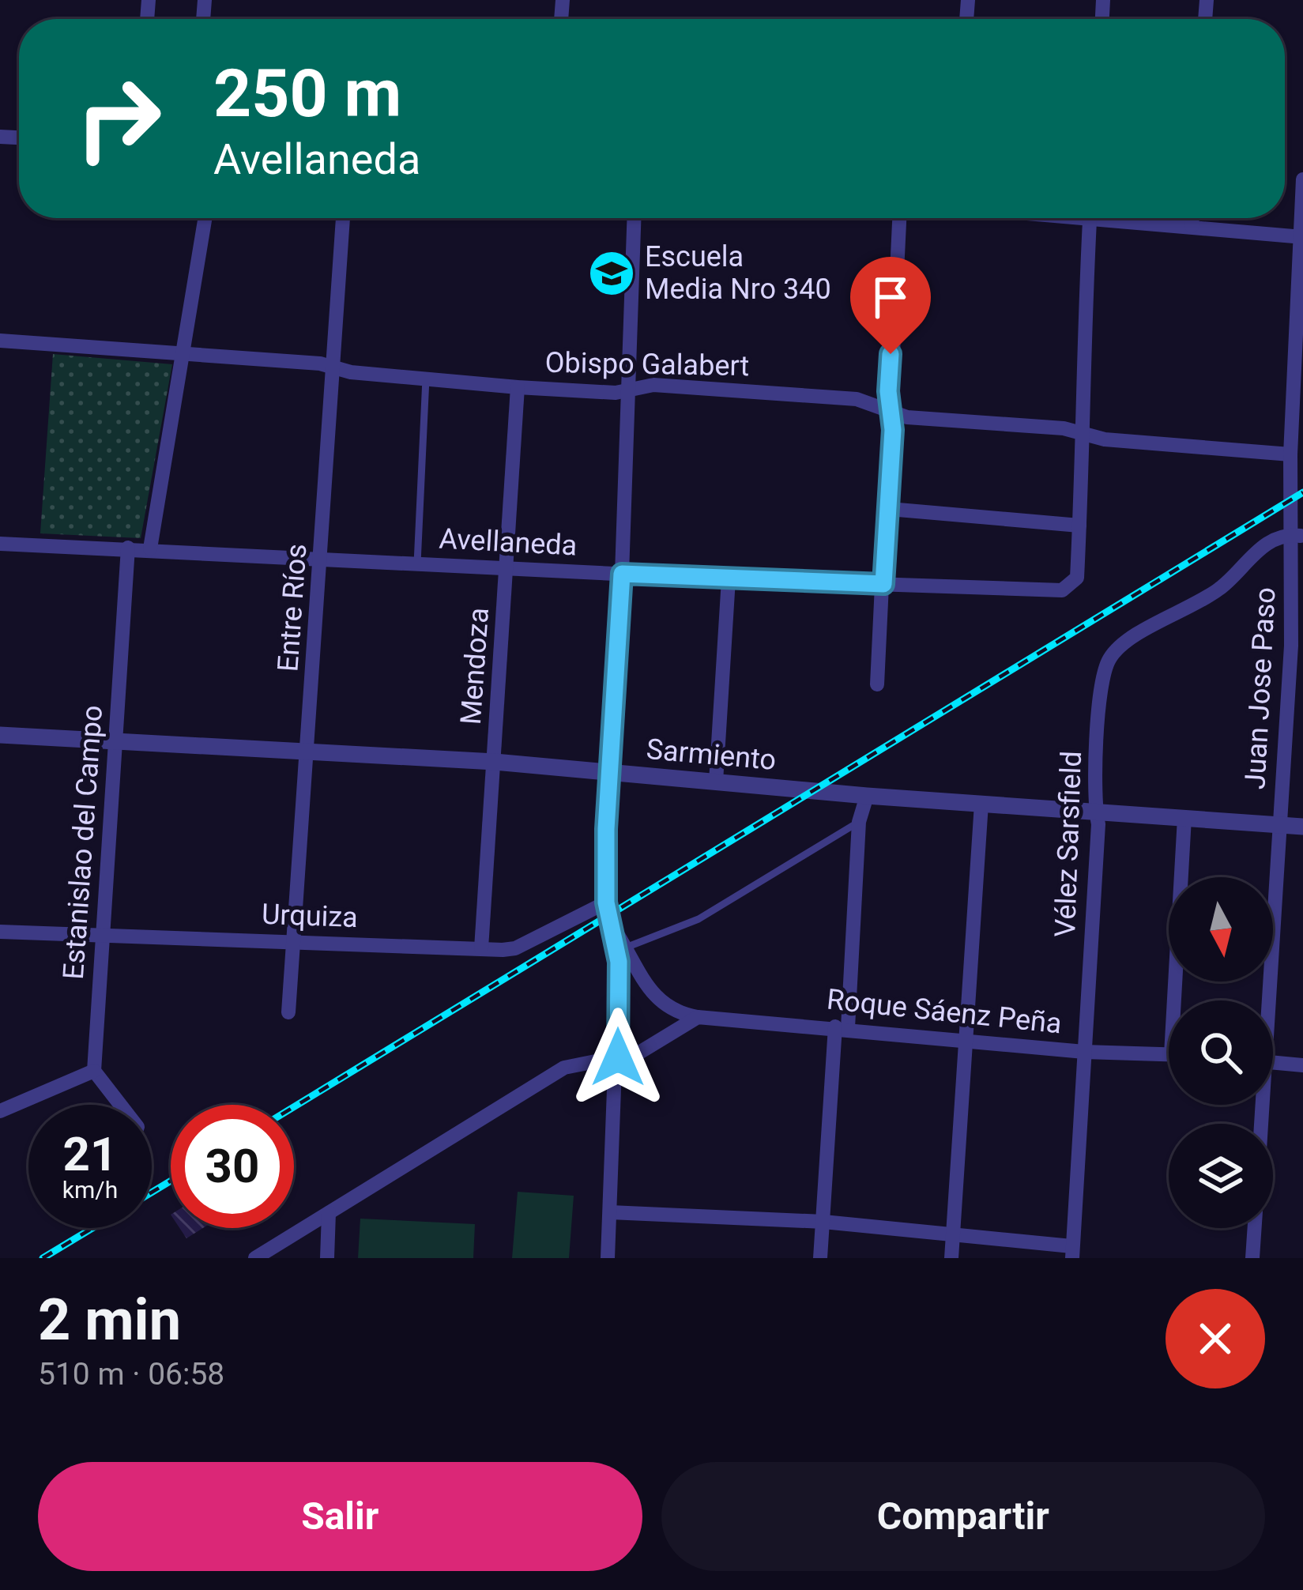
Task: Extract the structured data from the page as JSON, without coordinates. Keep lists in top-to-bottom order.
{
  "streets": {
    "street": [
      "Obispo Galabert",
      "Avellaneda",
      "Entre Ríos",
      "Mendoza",
      "Juan Jose Paso",
      "Sarmiento",
      "Estanislao del Campo",
      "Vélez Sarsfield",
      "Urquiza",
      "Roque Sáenz Peña"
    ]
  },
  "crossings": [
    ["Obispo Galabert", "Entre Ríos"],
    ["Obispo Galabert", "Mendoza"],
    ["Obispo Galabert", "Juan Jose Paso"],
    ["Avellaneda", "Entre Ríos"],
    ["Avellaneda", "Mendoza"],
    ["Avellaneda", "Estanislao del Campo"],
    ["Entre Ríos", "Sarmiento"],
    ["Entre Ríos", "Urquiza"],
    ["Mendoza", "Sarmiento"],
    ["Mendoza", "Urquiza"],
    ["Juan Jose Paso", "Sarmiento"],
    ["Juan Jose Paso", "Vélez Sarsfield"],
    ["Sarmiento", "Estanislao del Campo"],
    ["Sarmiento", "Vélez Sarsfield"],
    ["Estanislao del Campo", "Urquiza"],
    ["Vélez Sarsfield", "Roque Sáenz Peña"]
  ],
  "places": {
    "school or university": ["Escuela Media Nro 340"]
  },
  "north": "bottom",
  "page": {
    "turn": ["250 m", "Avellaneda"],
    "speed": "21 km/h",
    "limit": "30",
    "heading": ["2 min", "510 m · 06:58"],
    "buttons": ["Salir", "Compartir"]
  }
}
